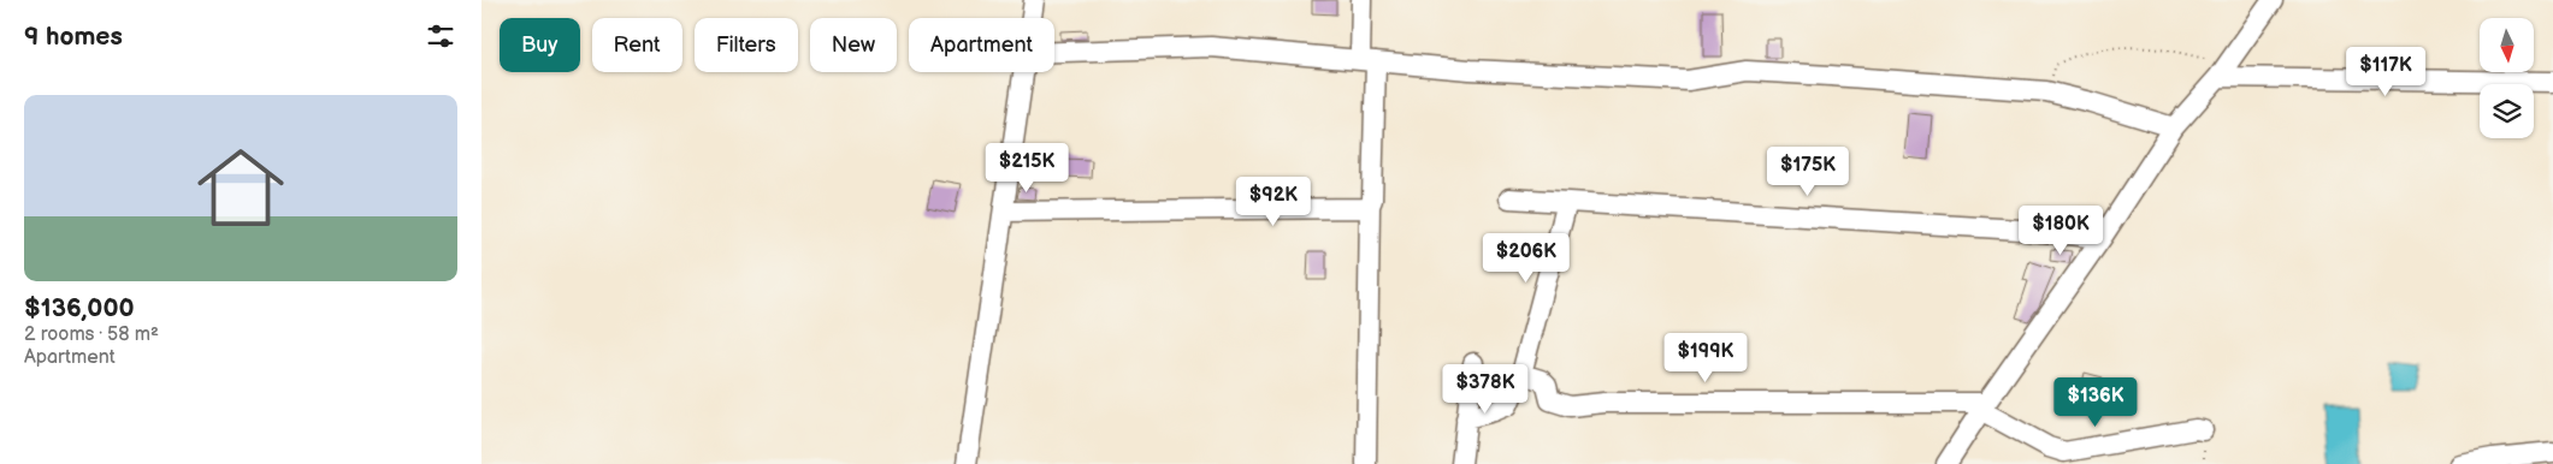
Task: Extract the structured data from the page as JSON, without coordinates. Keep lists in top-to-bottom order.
{
  "north": "bottom",
  "page": {
    "heading": "9 homes",
    "chip": [
      "Buy",
      "Rent",
      "Filters",
      "New",
      "Apartment"
    ],
    "price": [
      "$117K",
      "$215K",
      "$175K",
      "$92K",
      "$180K",
      "$206K",
      "$199K",
      "$378K",
      "$136K"
    ],
    "list": [
      {
        "name": "$136,000",
        "note": "2 rooms · 58 m² · Apartment"
      }
    ]
  }
}
